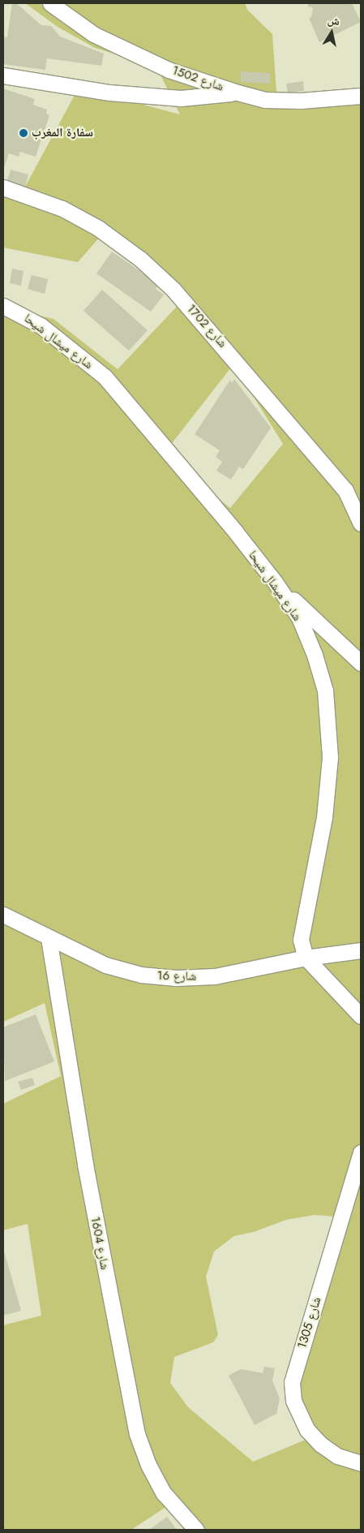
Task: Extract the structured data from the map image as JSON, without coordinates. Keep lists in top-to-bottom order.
{
  "streets": {
    "street": [
      "شارع 1502",
      "شارع 1702",
      "شارع ميشال شيحا",
      "شارع 16",
      "شارع 1604",
      "شارع 1305"
    ]
  },
  "crossings": [
    ["شارع ميشال شيحا", "شارع 16"],
    ["شارع 16", "شارع 1604"]
  ],
  "places": ["سفارة المغرب"],
  "north": "top"
}
